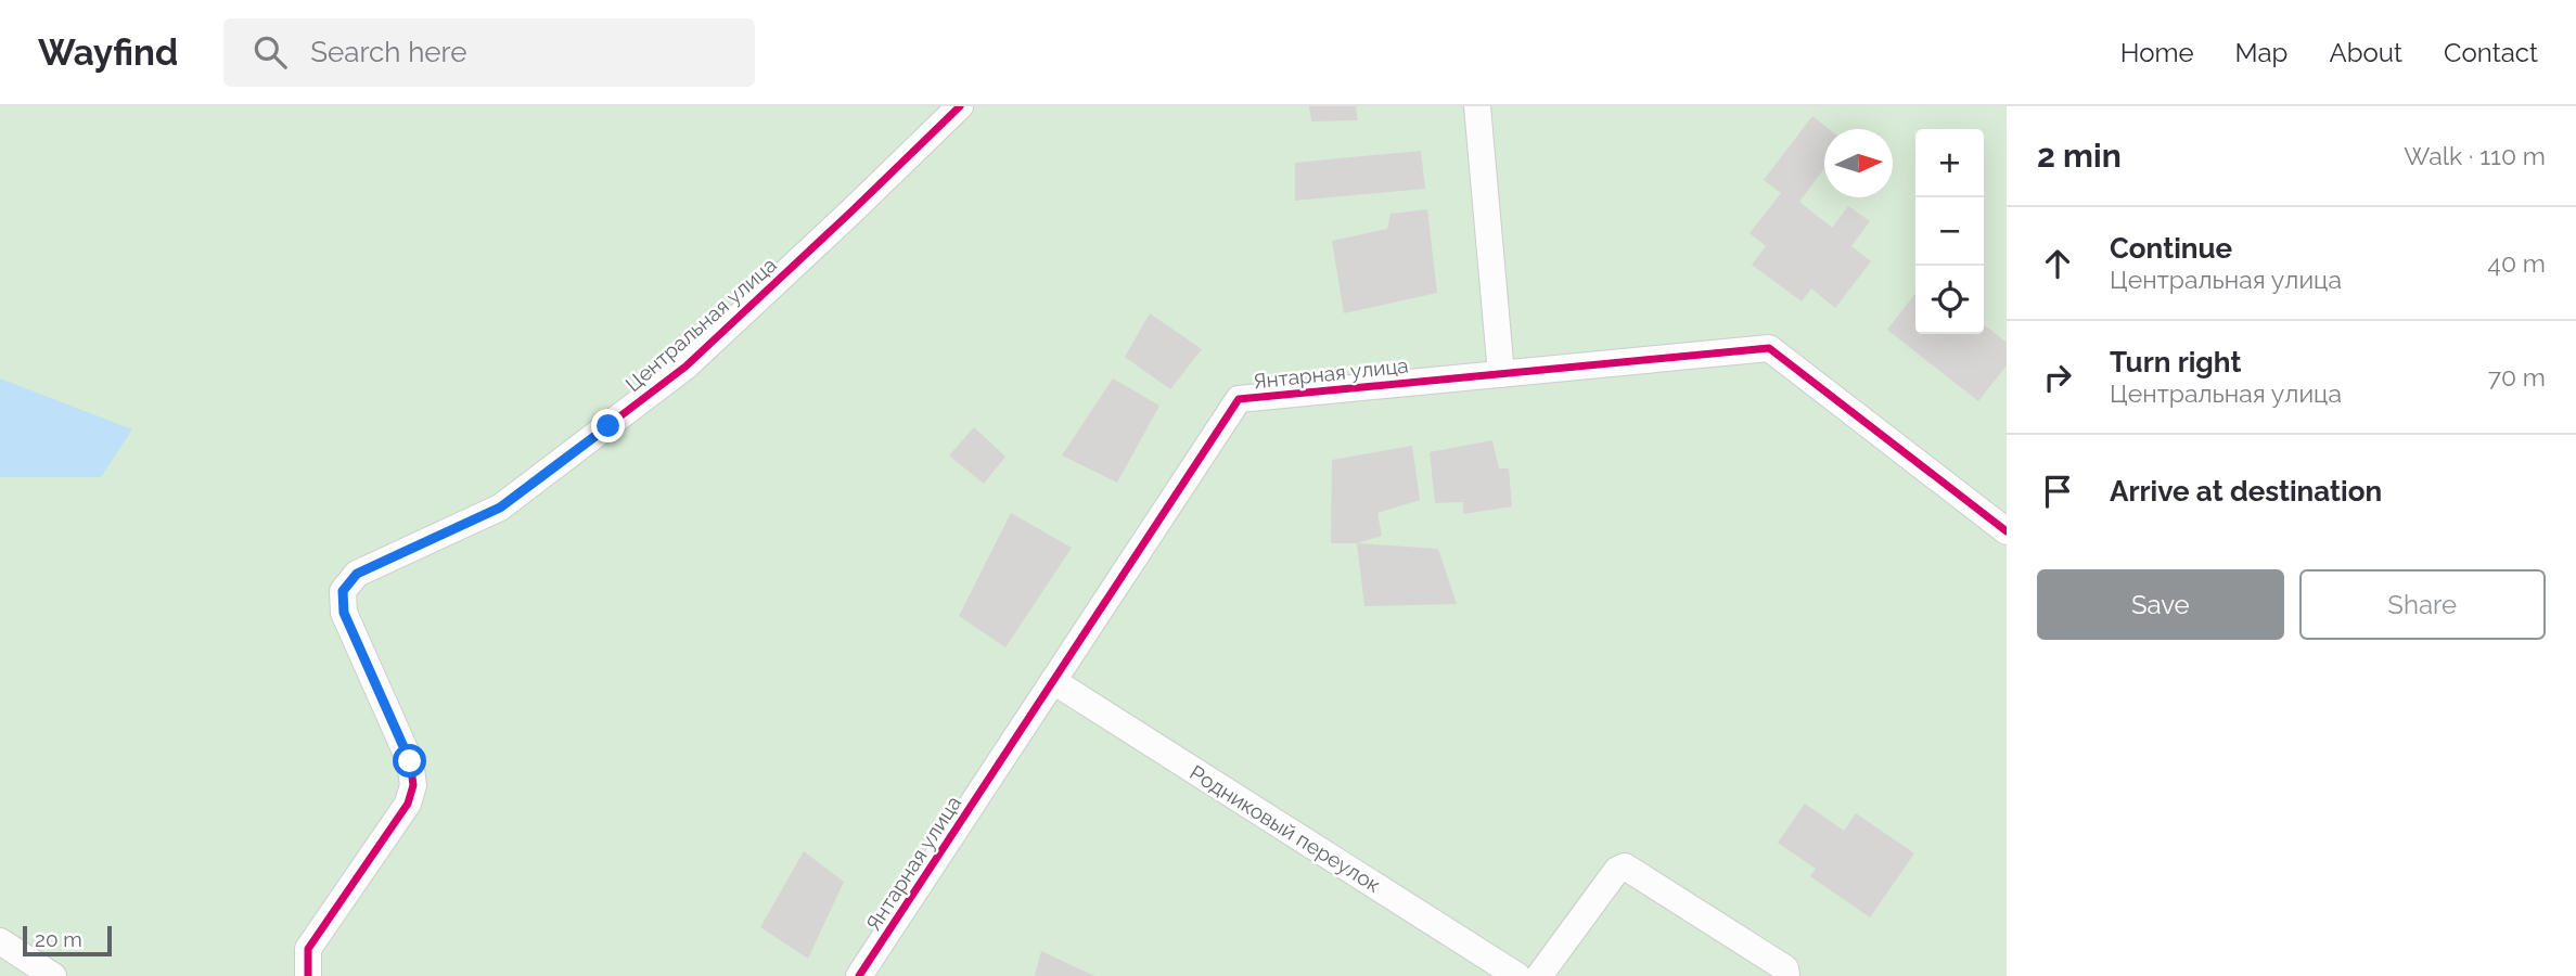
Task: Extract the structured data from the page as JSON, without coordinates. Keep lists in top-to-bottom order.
{
  "streets": {
    "street": ["Центральная улица", "Янтарная улица", "Родниковый переулок"]
  },
  "crossings": [
    ["Янтарная улица", "Родниковый переулок"]
  ],
  "scale_bar": "20 m",
  "north": "right",
  "page": {
    "header": "Wayfind",
    "search": "Search here",
    "nav": [
      "Home",
      "Map",
      "About",
      "Contact"
    ],
    "heading": ["2 min", "Walk · 110 m"],
    "map_buttons": ["+", "−"],
    "list": [
      ["Continue", "Центральная улица", "40 m"],
      ["Turn right", "Центральная улица", "70 m"],
      "Arrive at destination"
    ],
    "buttons": ["Save", "Share"],
    "scale": "20 m"
  }
}
